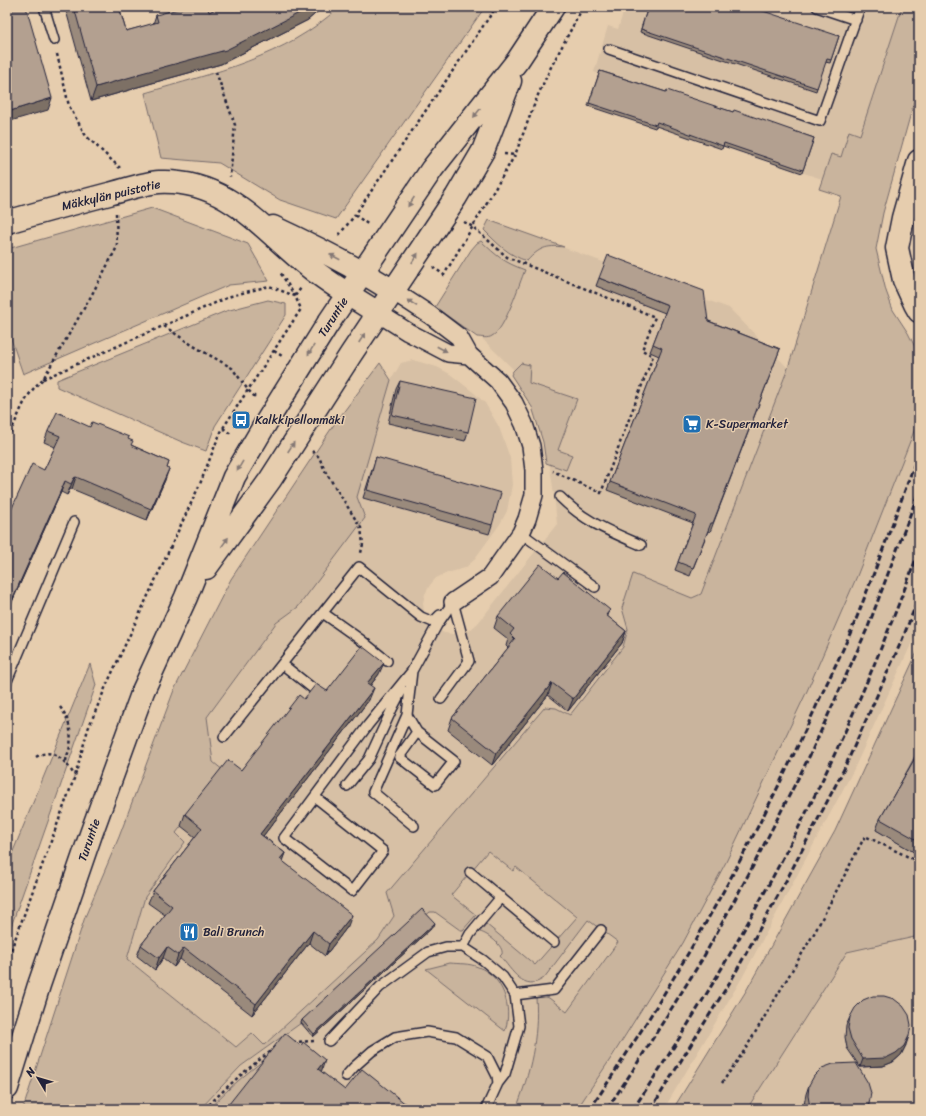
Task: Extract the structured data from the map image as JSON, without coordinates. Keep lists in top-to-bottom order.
{
  "streets": {
    "main road": ["Mäkkylän puistotie", "Turuntie"]
  },
  "crossings": [
    ["Mäkkylän puistotie", "Turuntie"]
  ],
  "places": {
    "bus stop": ["Kalkkipellonmäki"],
    "supermarket": ["K-Supermarket"],
    "restaurant": ["Bali Brunch"]
  },
  "north": "top left"
}
